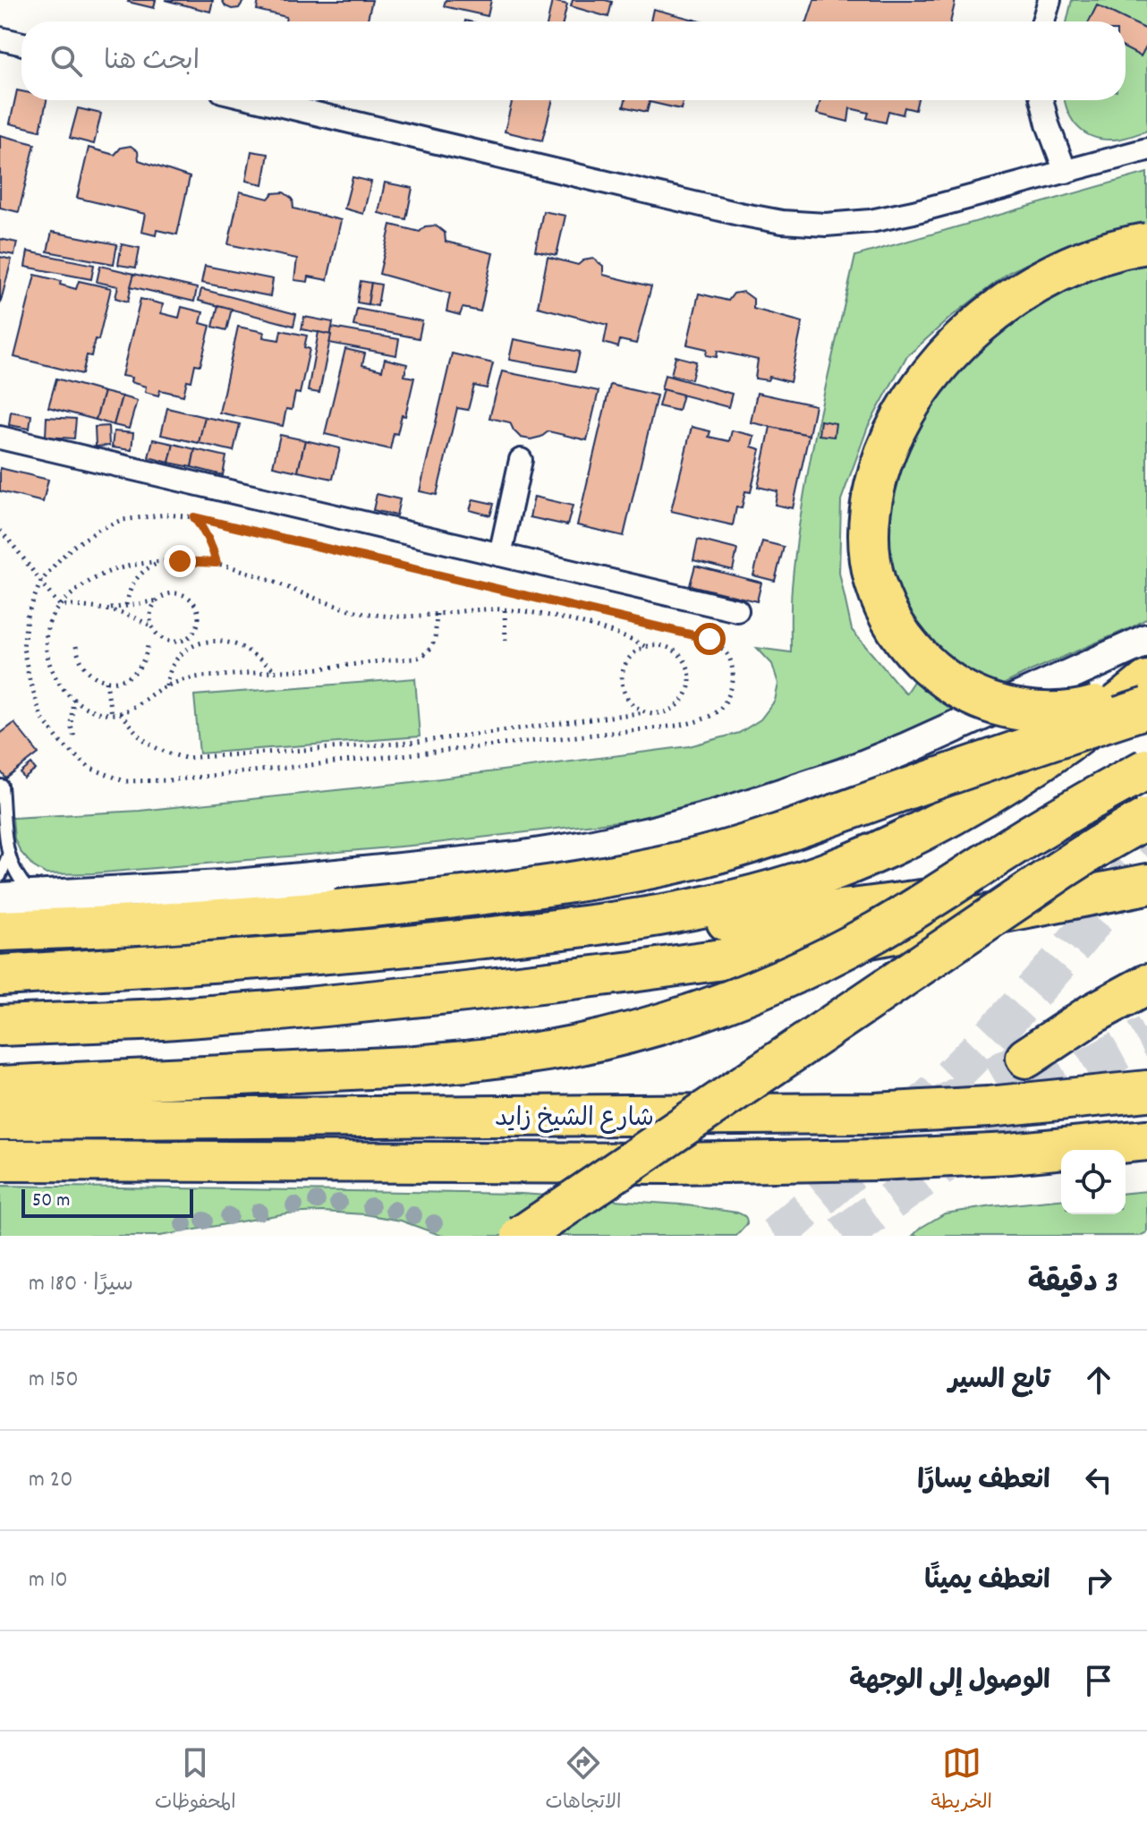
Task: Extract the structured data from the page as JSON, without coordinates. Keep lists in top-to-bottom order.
{
  "streets": {
    "highway": ["شارع الشيخ زايد"]
  },
  "scale_bar": "50 m",
  "page": {
    "search": "ابحث هنا",
    "scale": "50 m",
    "heading": ["3 دقيقة", "سيرًا · 180 m"],
    "list": [
      ["تابع السير", "150 m"],
      ["انعطف يسارًا", "20 m"],
      ["انعطف يمينًا", "10 m"],
      "الوصول إلى الوجهة"
    ],
    "nav": ["الخريطة", "الاتجاهات", "المحفوظات"]
  }
}
